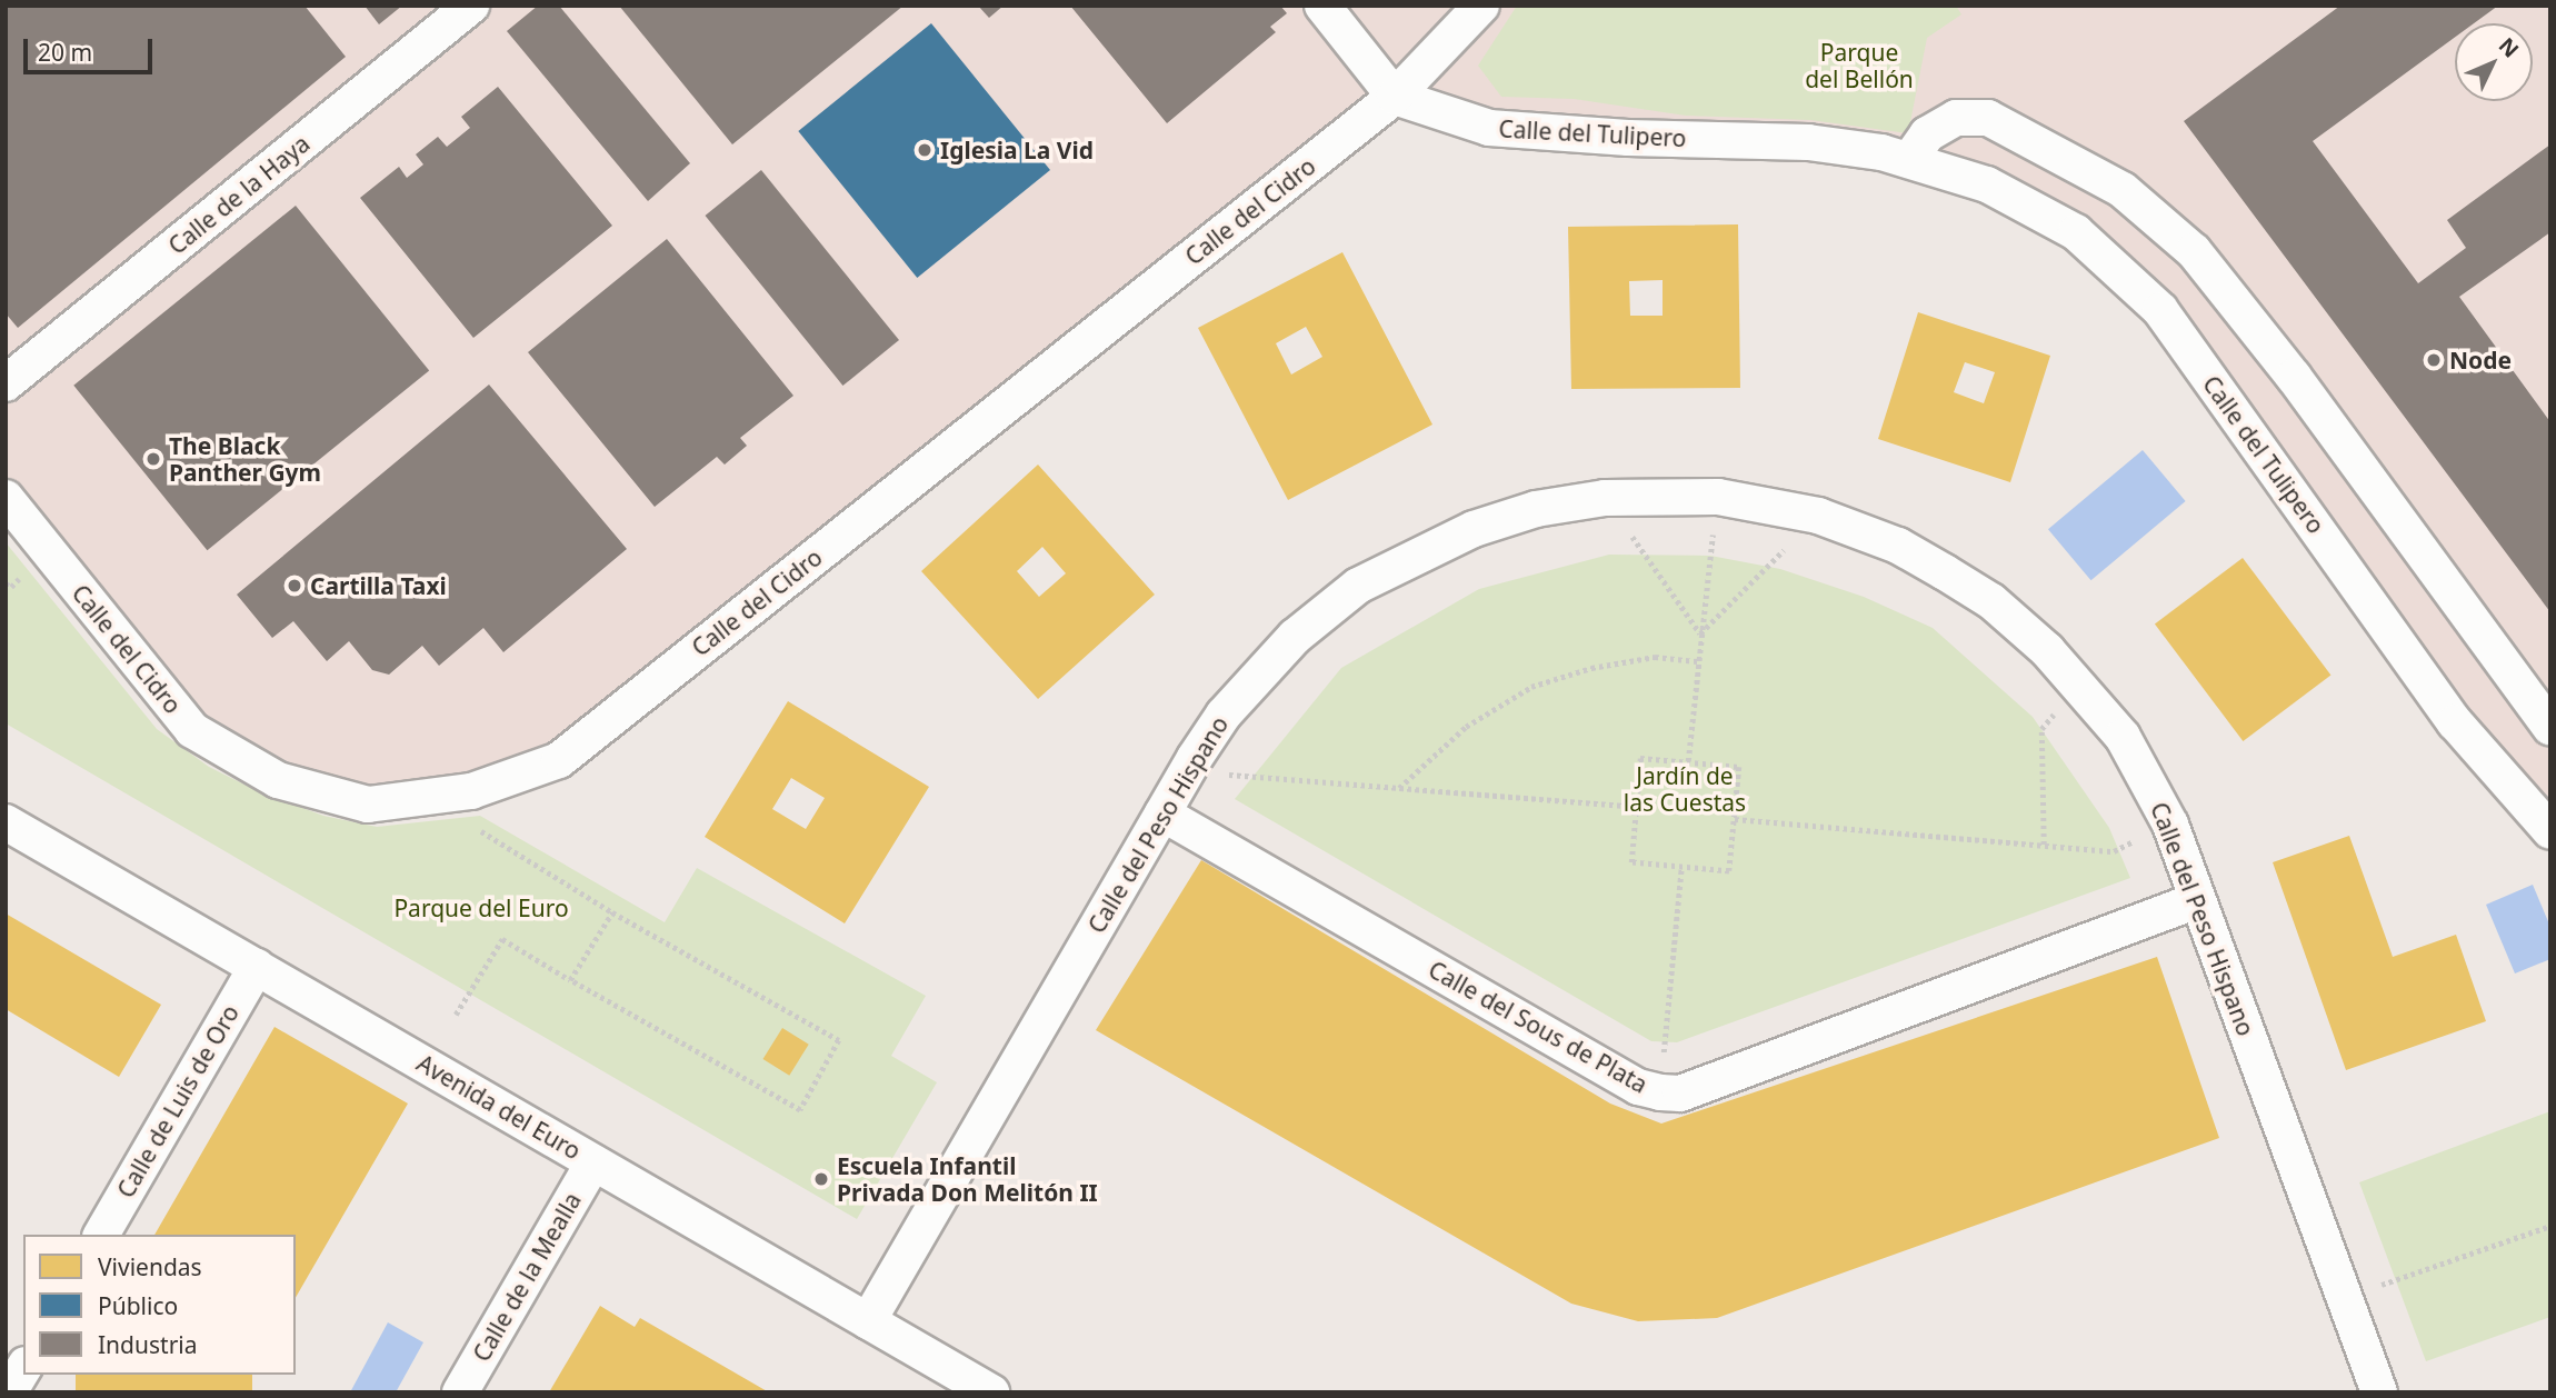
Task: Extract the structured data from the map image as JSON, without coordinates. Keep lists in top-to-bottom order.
{
  "streets": {
    "street": [
      "Calle del Tulipero",
      "Calle de la Haya",
      "Calle del Cidro",
      "Calle del Peso Hispano",
      "Calle del Sous de Plata",
      "Calle de Luis de Oro",
      "Avenida del Euro",
      "Calle de la Mealla"
    ]
  },
  "crossings": [
    ["Calle del Tulipero", "Calle del Cidro"],
    ["Calle del Peso Hispano", "Calle del Sous de Plata"],
    ["Calle del Peso Hispano", "Avenida del Euro"],
    ["Calle de Luis de Oro", "Avenida del Euro"],
    ["Avenida del Euro", "Calle de la Mealla"]
  ],
  "parks": ["Parque del Bellón", "Jardín de las Cuestas", "Parque del Euro"],
  "places": [
    "Iglesia La Vid",
    "Node",
    "The Black Panther Gym",
    "Cartilla Taxi",
    "Escuela Infantil Privada Don Melitón II"
  ],
  "legend": ["Viviendas", "Público", "Industria"],
  "scale_bar": "20 m",
  "north": "top right"
}
